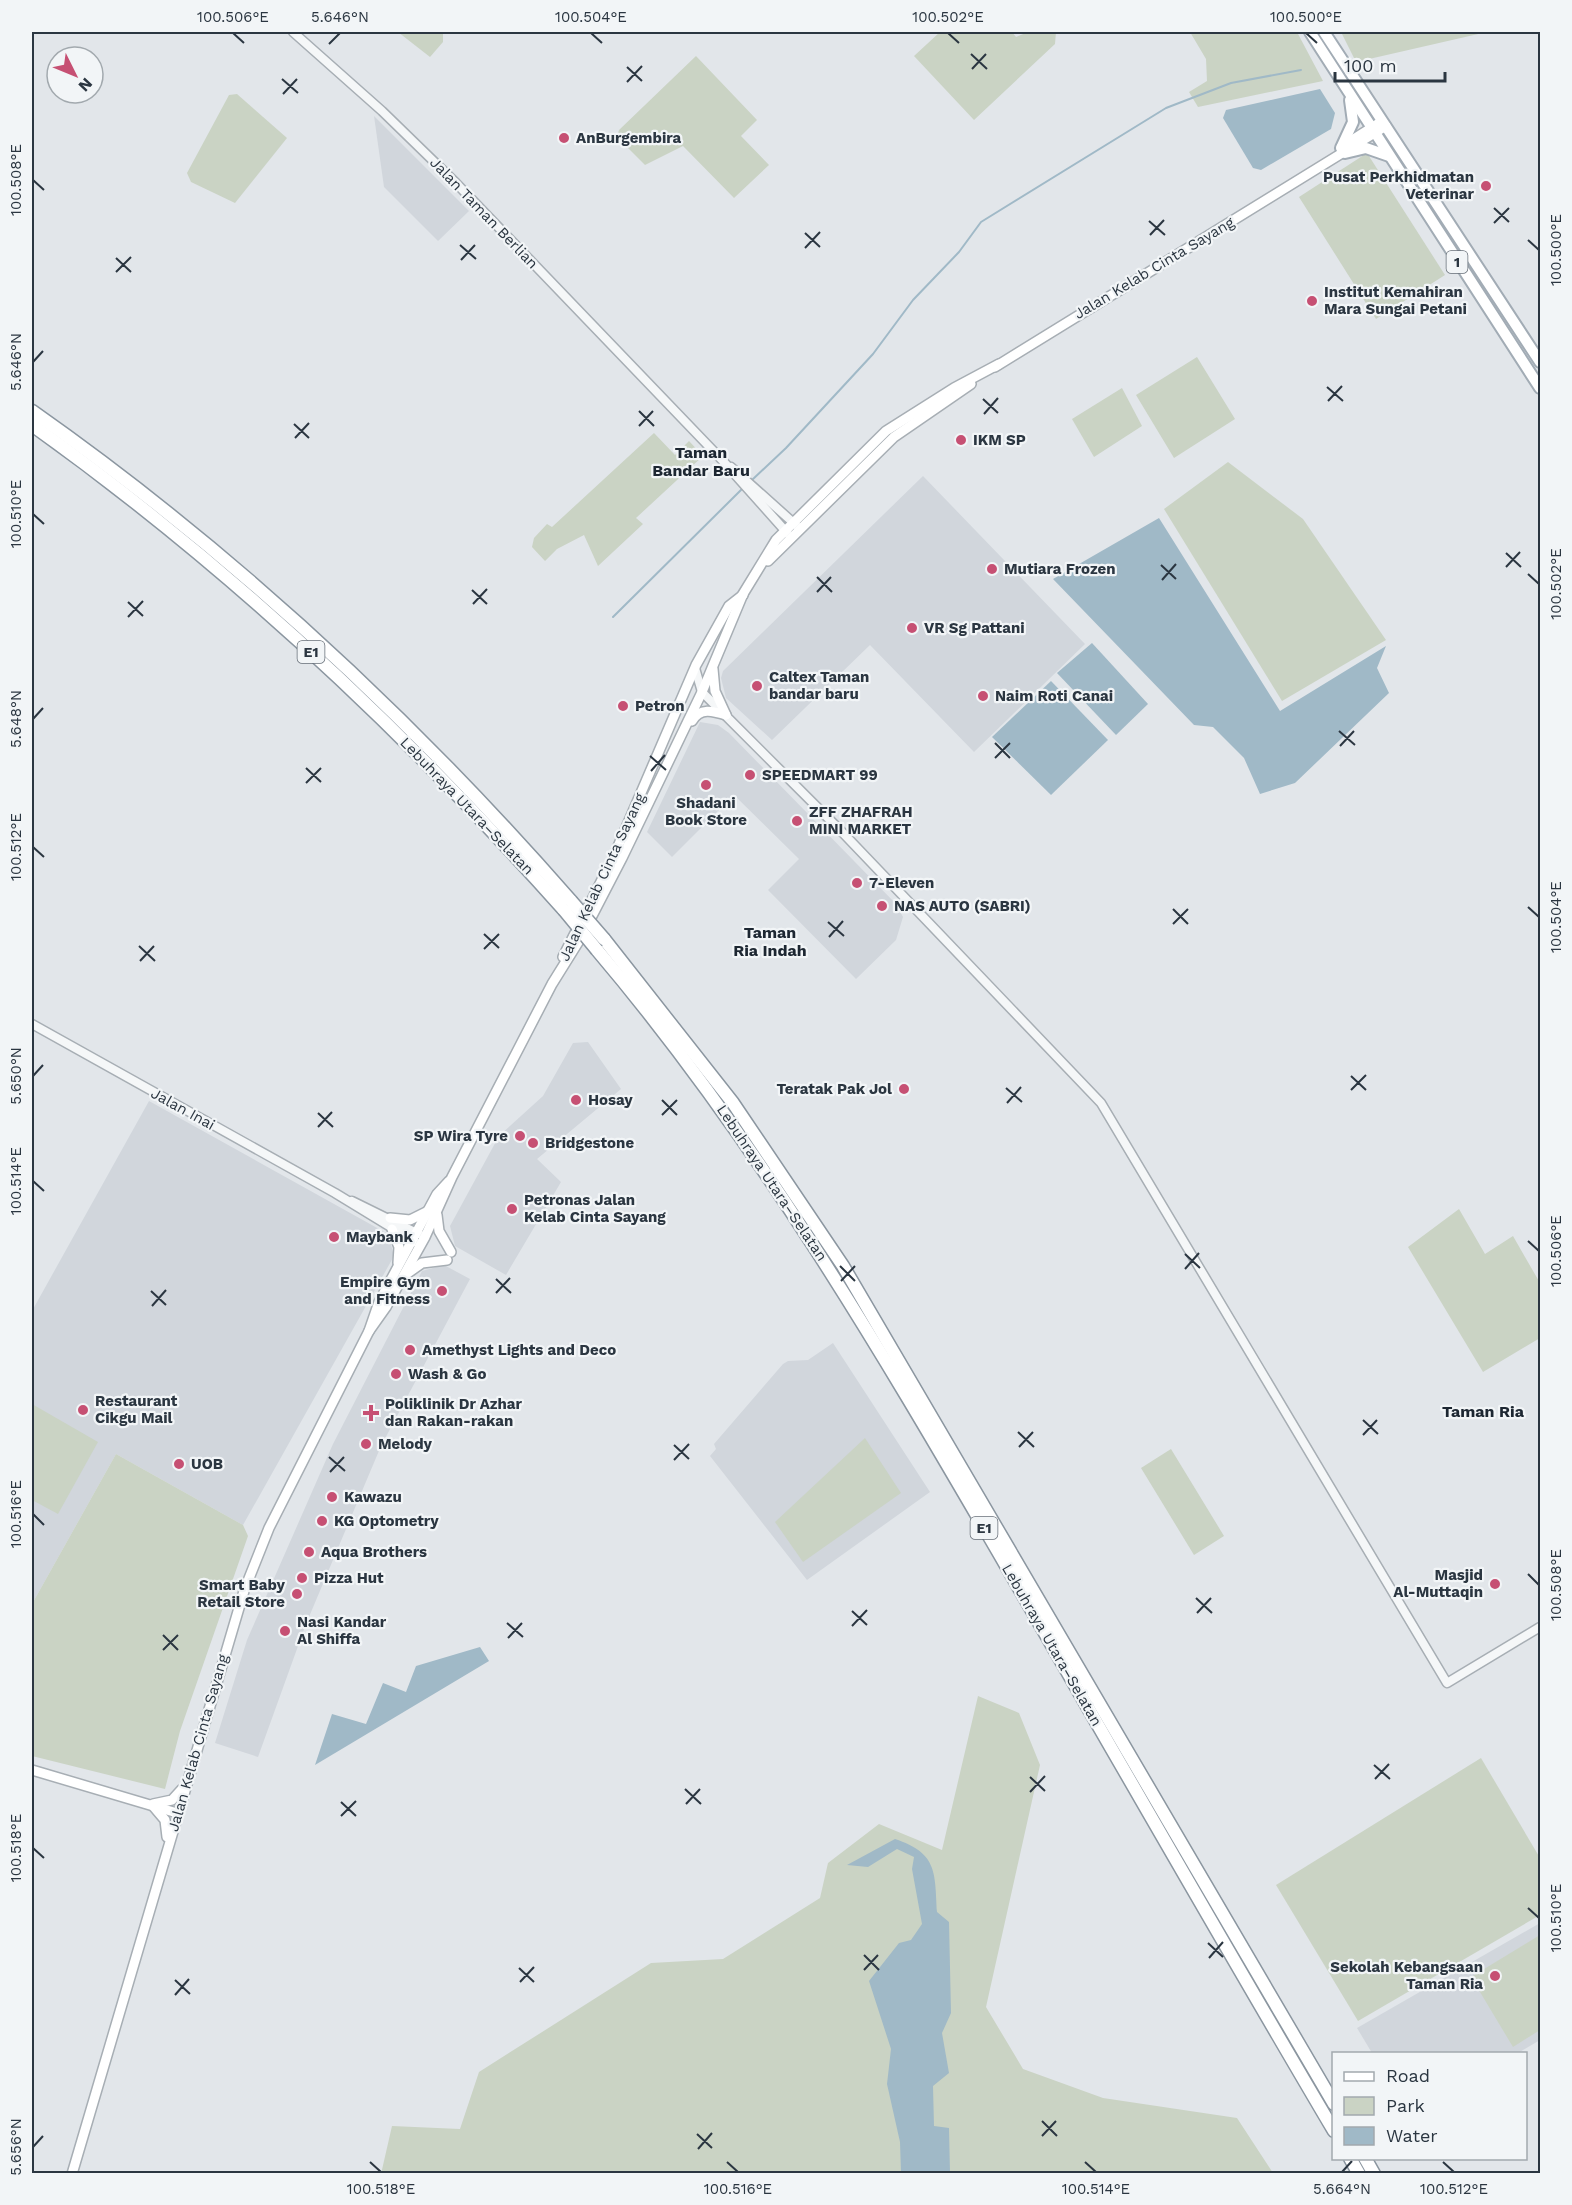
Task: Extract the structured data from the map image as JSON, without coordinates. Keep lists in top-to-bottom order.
{
  "streets": {
    "highway": ["E1", "Lebuhraya Utara–Selatan"],
    "main road": ["1", "Jalan Kelab Cinta Sayang"],
    "street": ["Jalan Taman Berlian", "Jalan Inai"]
  },
  "crossings": [
    ["1", "Jalan Kelab Cinta Sayang"],
    ["Jalan Kelab Cinta Sayang", "Jalan Inai"]
  ],
  "districts": ["Taman Bandar Baru", "Taman Ria Indah", "Taman Ria"],
  "places": {
    "other": [
      "AnBurgembira",
      "Pusat Perkhidmatan Veterinar",
      "Institut Kemahiran Mara Sungai Petani",
      "IKM SP",
      "Mutiara Frozen",
      "VR Sg Pattani",
      "Caltex Taman bandar baru",
      "Naim Roti Canai",
      "Petron",
      "SPEEDMART 99",
      "Shadani Book Store",
      "ZFF ZHAFRAH MINI MARKET",
      "7-Eleven",
      "NAS AUTO (SABRI)",
      "Teratak Pak Jol",
      "Hosay",
      "SP Wira Tyre",
      "Bridgestone",
      "Petronas Jalan Kelab Cinta Sayang",
      "Maybank",
      "Empire Gym and Fitness",
      "Amethyst Lights and Deco",
      "Wash & Go",
      "Restaurant Cikgu Mail",
      "Melody",
      "UOB",
      "Kawazu",
      "KG Optometry",
      "Aqua Brothers",
      "Pizza Hut",
      "Masjid Al-Muttaqin",
      "Smart Baby Retail Store",
      "Nasi Kandar Al Shiffa",
      "Sekolah Kebangsaan Taman Ria"
    ],
    "health": ["Poliklinik Dr Azhar dan Rakan-rakan"]
  },
  "legend": ["Road", "Park", "Water"],
  "scale_bar": "100 m",
  "north": "bottom right",
  "coordinates": [
    "100.506°E",
    "5.646°N",
    "100.504°E",
    "100.502°E",
    "100.500°E",
    "100.508°E",
    "100.510°E",
    "5.648°N",
    "100.512°E",
    "5.650°N",
    "100.514°E",
    "100.516°E",
    "100.518°E",
    "5.656°N",
    "5.664°N"
  ]
}
